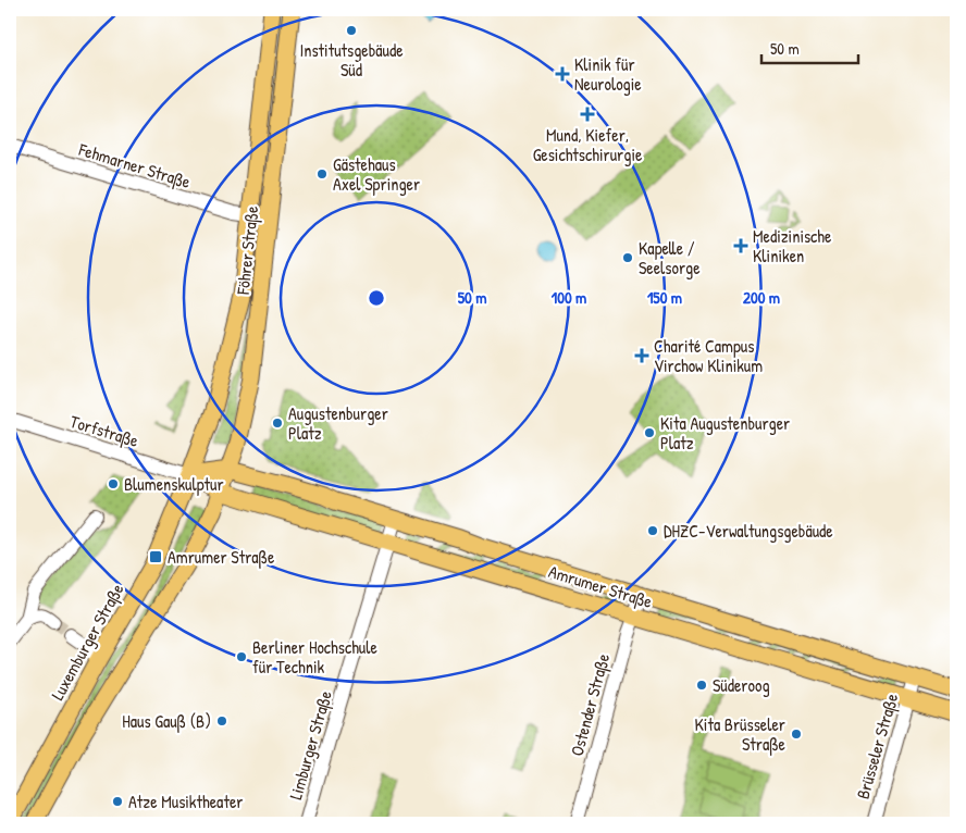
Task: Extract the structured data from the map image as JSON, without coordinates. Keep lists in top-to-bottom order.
{
  "streets": {
    "main road": ["Föhrer Straße", "Amrumer Straße", "Luxemburger Straße"],
    "street": [
      "Fehmarner Straße",
      "Torfstraße",
      "Ostender Straße",
      "Limburger Straße",
      "Brüsseler Straße"
    ]
  },
  "crossings": [
    ["Fehmarner Straße", "Föhrer Straße"],
    ["Föhrer Straße", "Torfstraße"],
    ["Föhrer Straße", "Amrumer Straße"],
    ["Föhrer Straße", "Luxemburger Straße"],
    ["Torfstraße", "Amrumer Straße"],
    ["Torfstraße", "Luxemburger Straße"],
    ["Amrumer Straße", "Luxemburger Straße"],
    ["Amrumer Straße", "Ostender Straße"],
    ["Amrumer Straße", "Limburger Straße"],
    ["Amrumer Straße", "Brüsseler Straße"]
  ],
  "places": {
    "other": [
      "Institutsgebäude Süd",
      "Gästehaus Axel Springer",
      "Kapelle / Seelsorge",
      "Augustenburger Platz",
      "Kita Augustenburger Platz",
      "Blumenskulptur",
      "DHZC-Verwaltungsgebäude",
      "Berliner Hochschule für Technik",
      "Süderoog",
      "Haus Gauß (B)",
      "Kita Brüsseler Straße",
      "Atze Musiktheater"
    ],
    "health": [
      "Klinik für Neurologie",
      "Mund, Kiefer, Gesichtschirurgie",
      "Medizinische Kliniken",
      "Charité Campus Virchow Klinikum"
    ],
    "transit": ["Amrumer Straße"]
  },
  "scale_bar": "50 m",
  "rings": [
    "50 m",
    "100 m",
    "150 m",
    "200 m"
  ]
}
